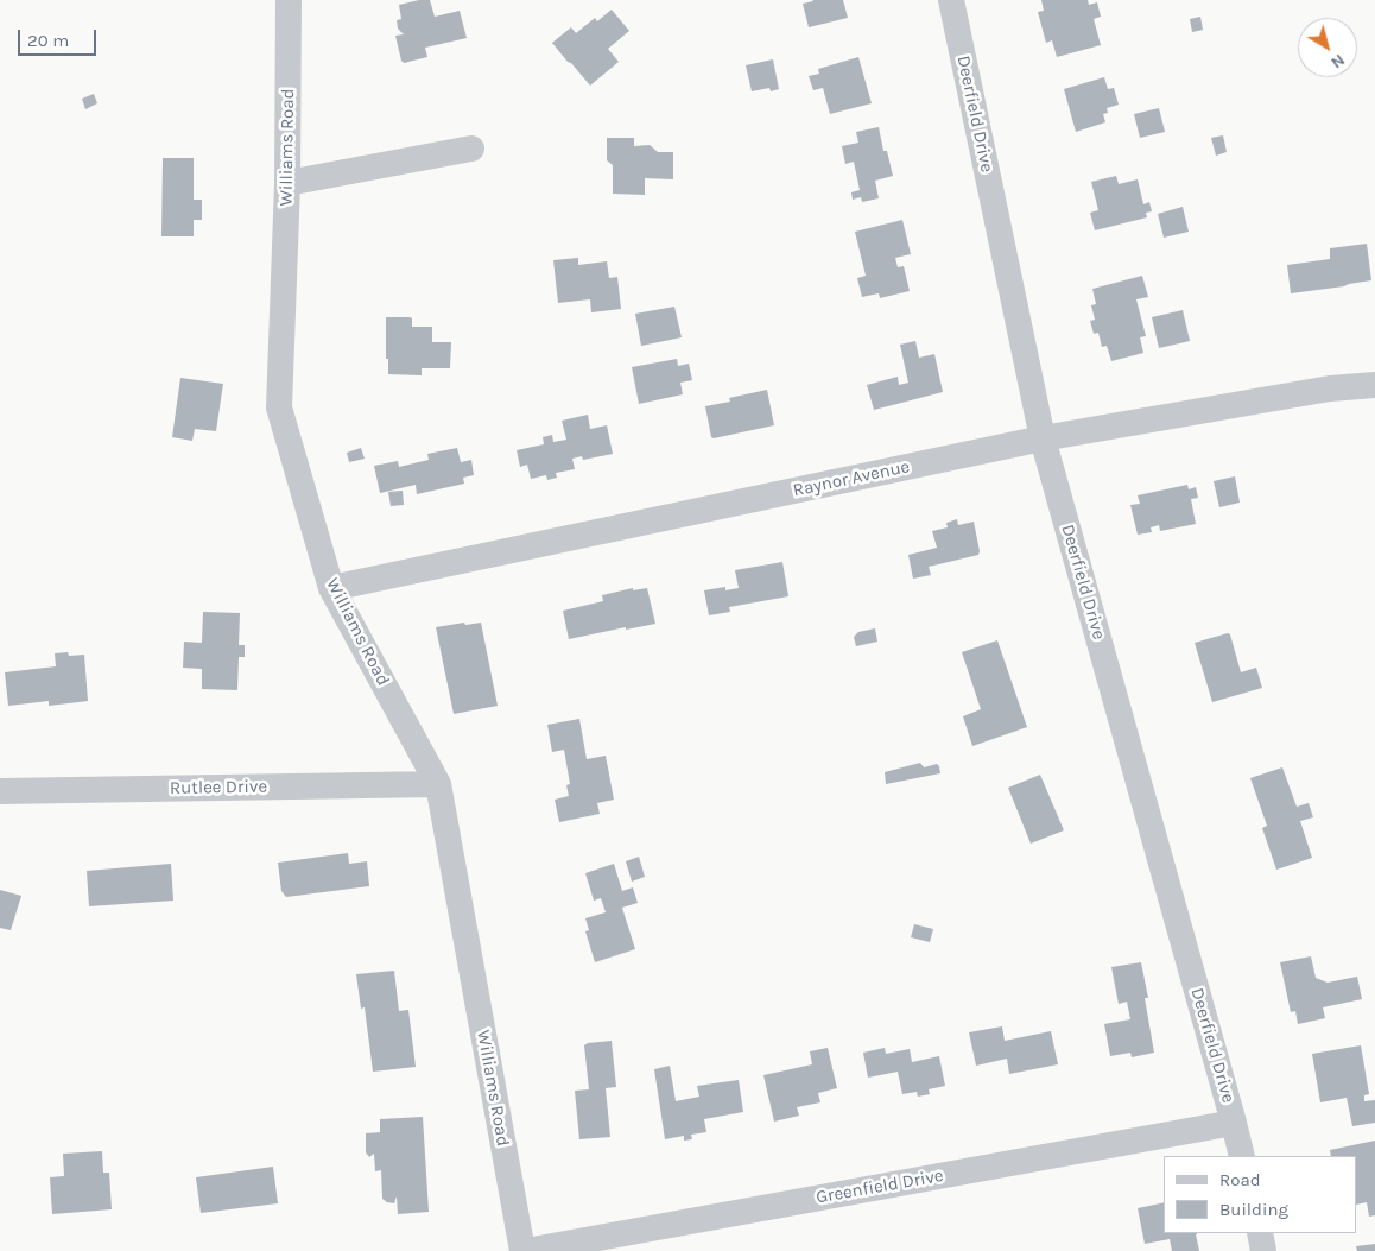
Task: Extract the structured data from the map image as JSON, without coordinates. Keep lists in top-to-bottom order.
{
  "streets": {
    "street": [
      "Deerfield Drive",
      "Williams Road",
      "Raynor Avenue",
      "Rutlee Drive",
      "Greenfield Drive"
    ]
  },
  "crossings": [
    ["Deerfield Drive", "Raynor Avenue"],
    ["Deerfield Drive", "Greenfield Drive"],
    ["Williams Road", "Raynor Avenue"],
    ["Williams Road", "Rutlee Drive"],
    ["Williams Road", "Greenfield Drive"]
  ],
  "legend": ["Road", "Building"],
  "scale_bar": "20 m",
  "north": "bottom right"
}
